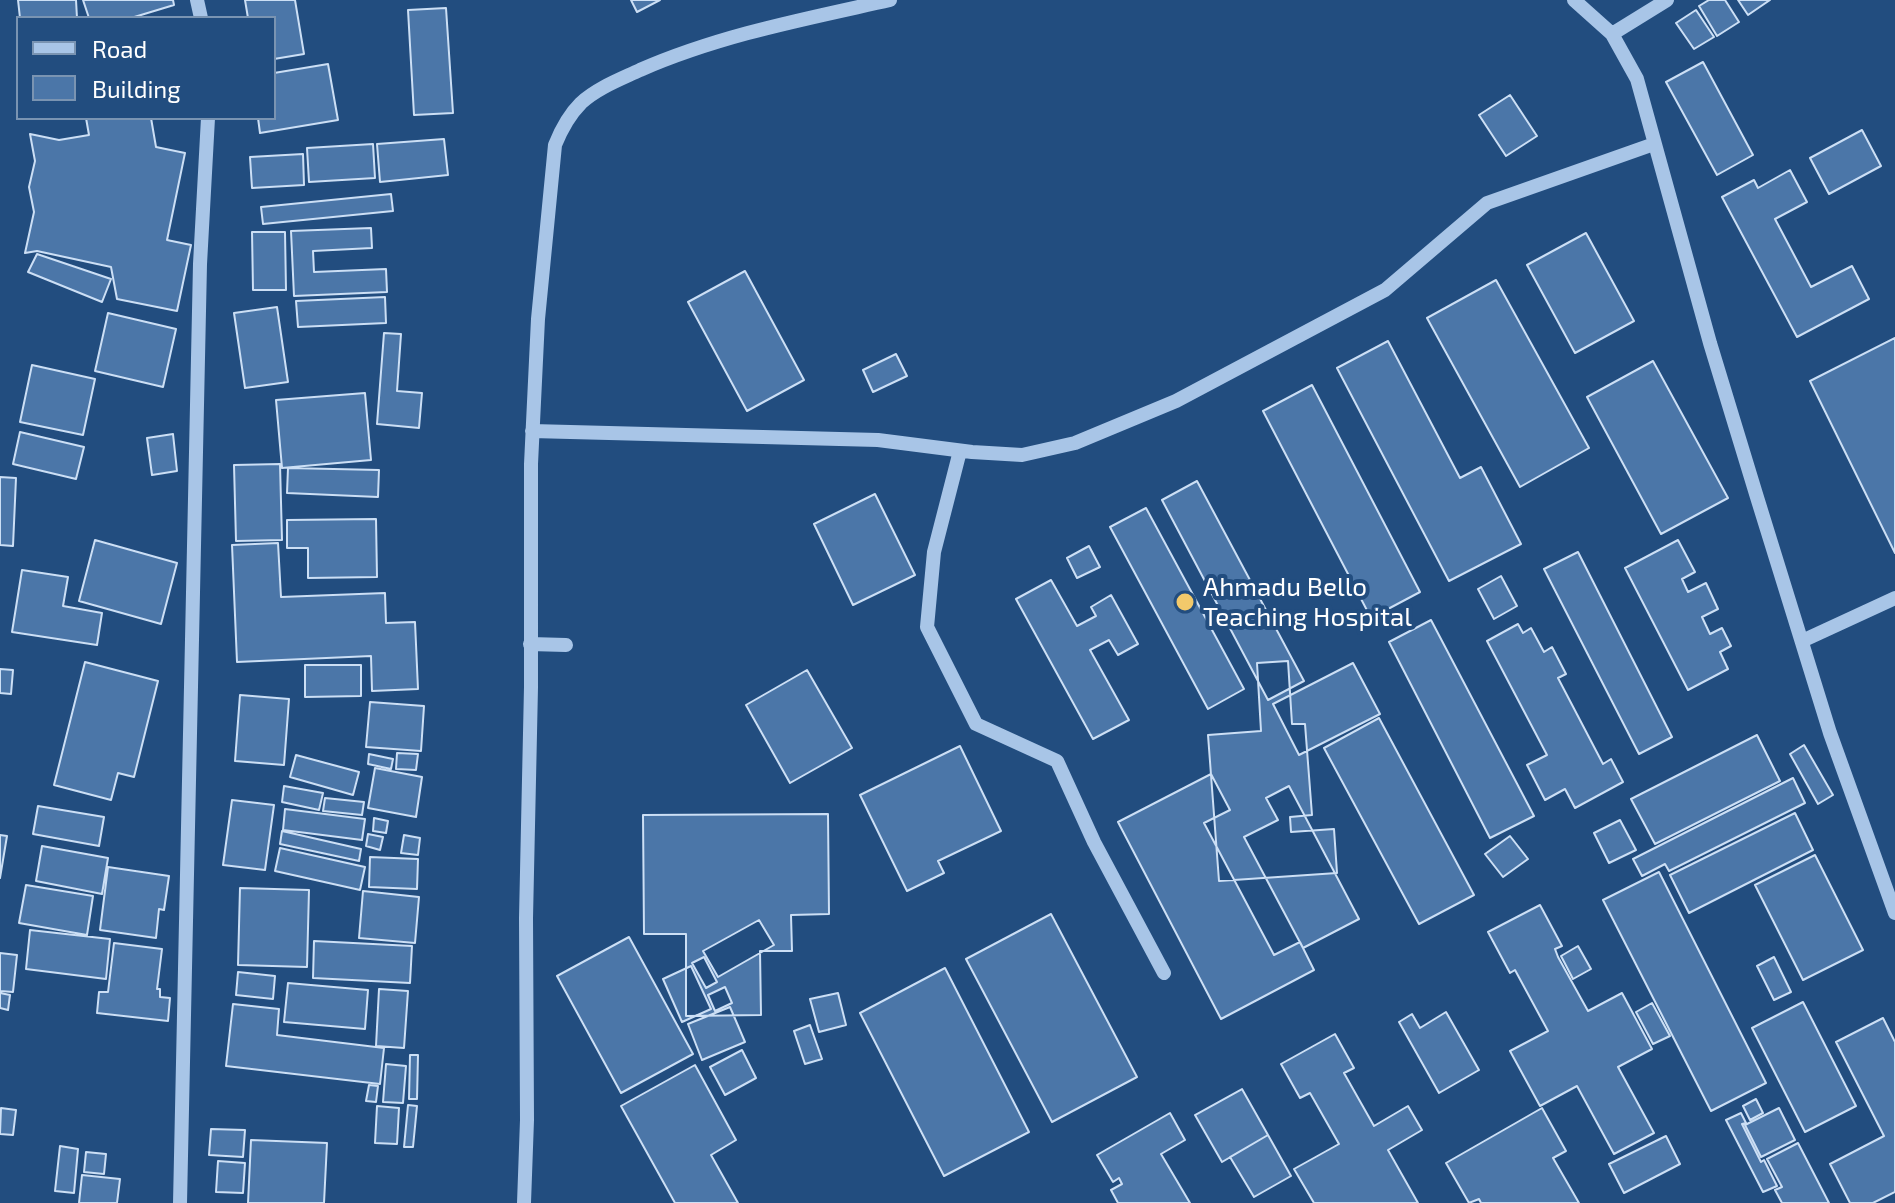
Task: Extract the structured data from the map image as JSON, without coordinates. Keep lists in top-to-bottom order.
{
  "places": ["Ahmadu Bello Teaching Hospital"],
  "legend": ["Road", "Building"]
}
